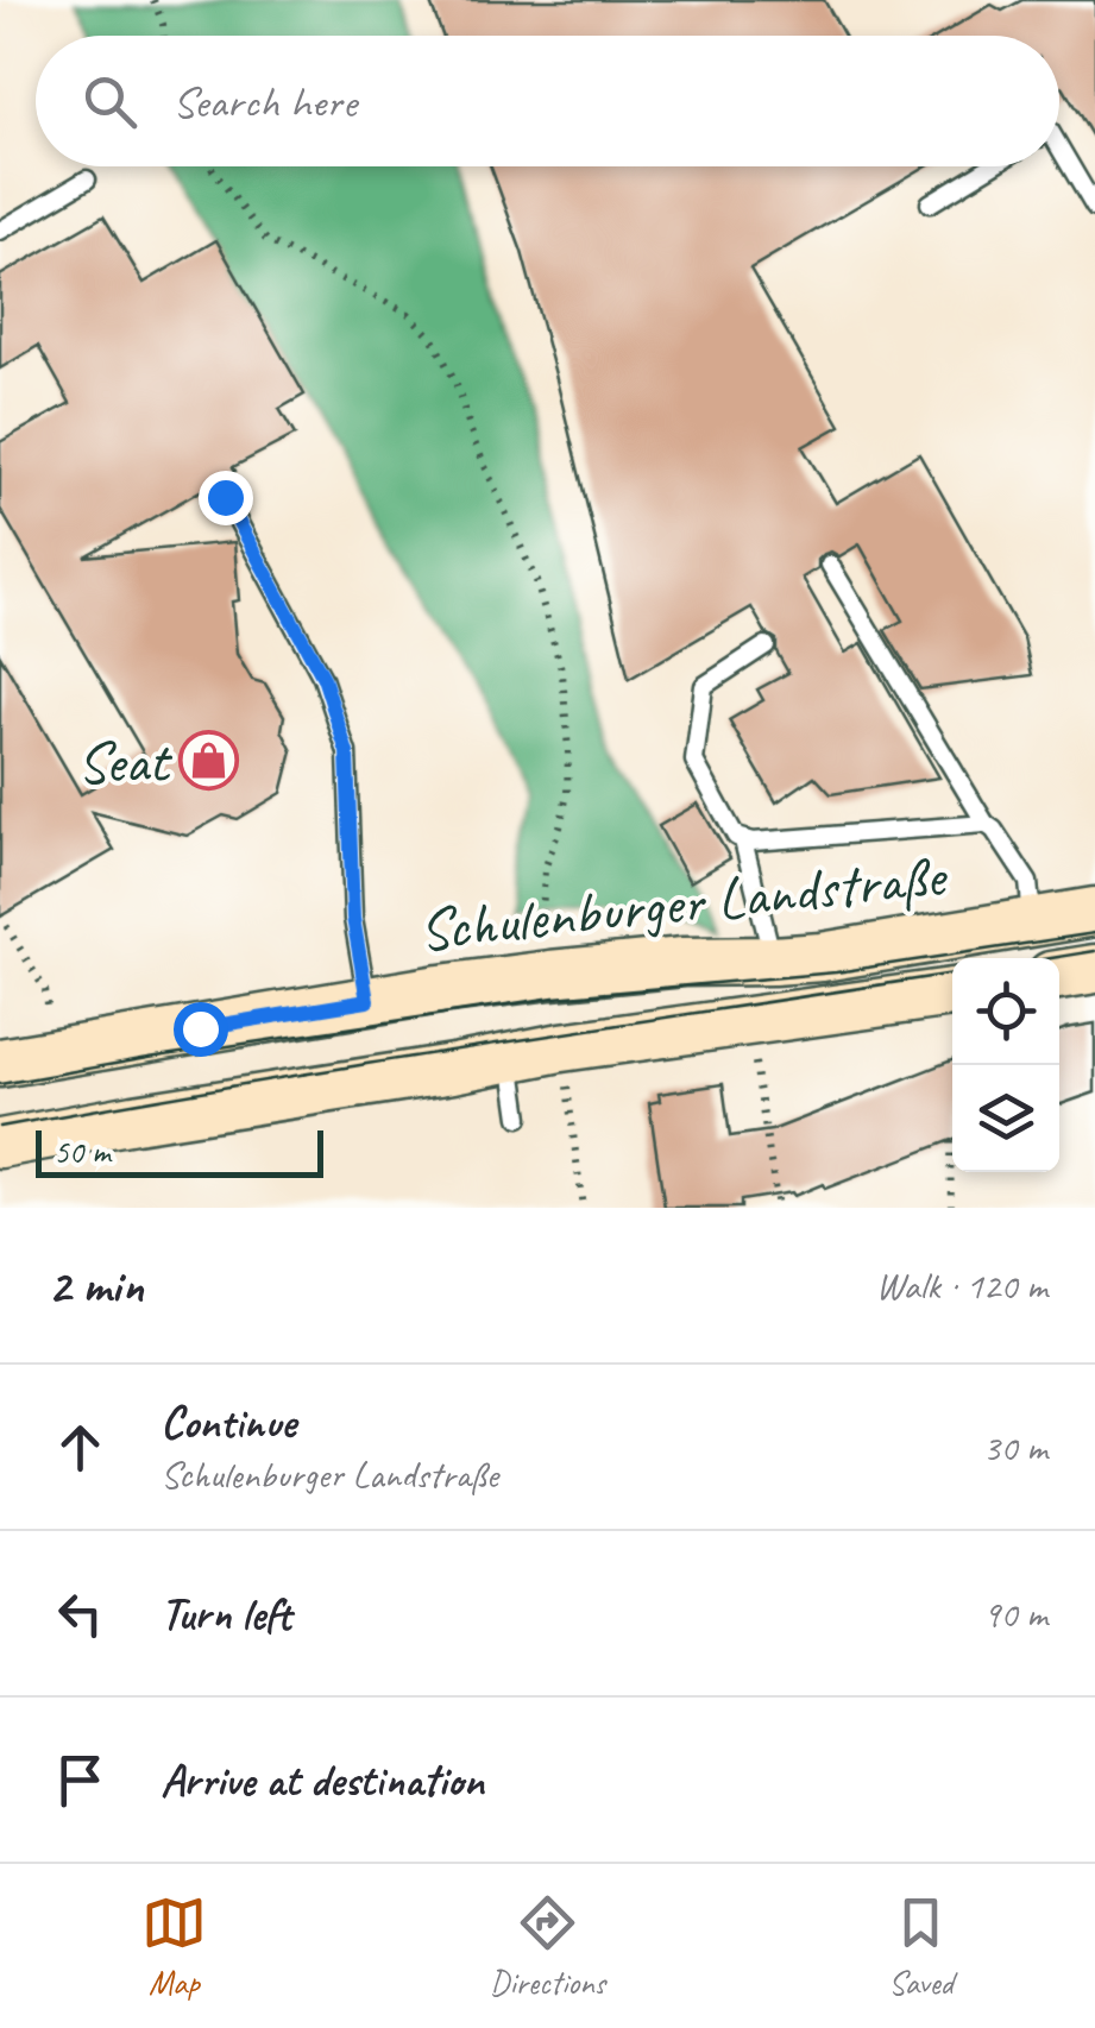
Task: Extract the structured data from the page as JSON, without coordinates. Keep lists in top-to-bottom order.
{
  "streets": {
    "main road": ["Schulenburger Landstraße"]
  },
  "places": {
    "shop": ["Seat"]
  },
  "scale_bar": "50 m",
  "page": {
    "search": "Search here",
    "scale": "50 m",
    "heading": ["2 min", "Walk · 120 m"],
    "list": [
      ["Continue", "Schulenburger Landstraße", "30 m"],
      ["Turn left", "90 m"],
      "Arrive at destination"
    ],
    "nav": ["Map", "Directions", "Saved"]
  }
}
